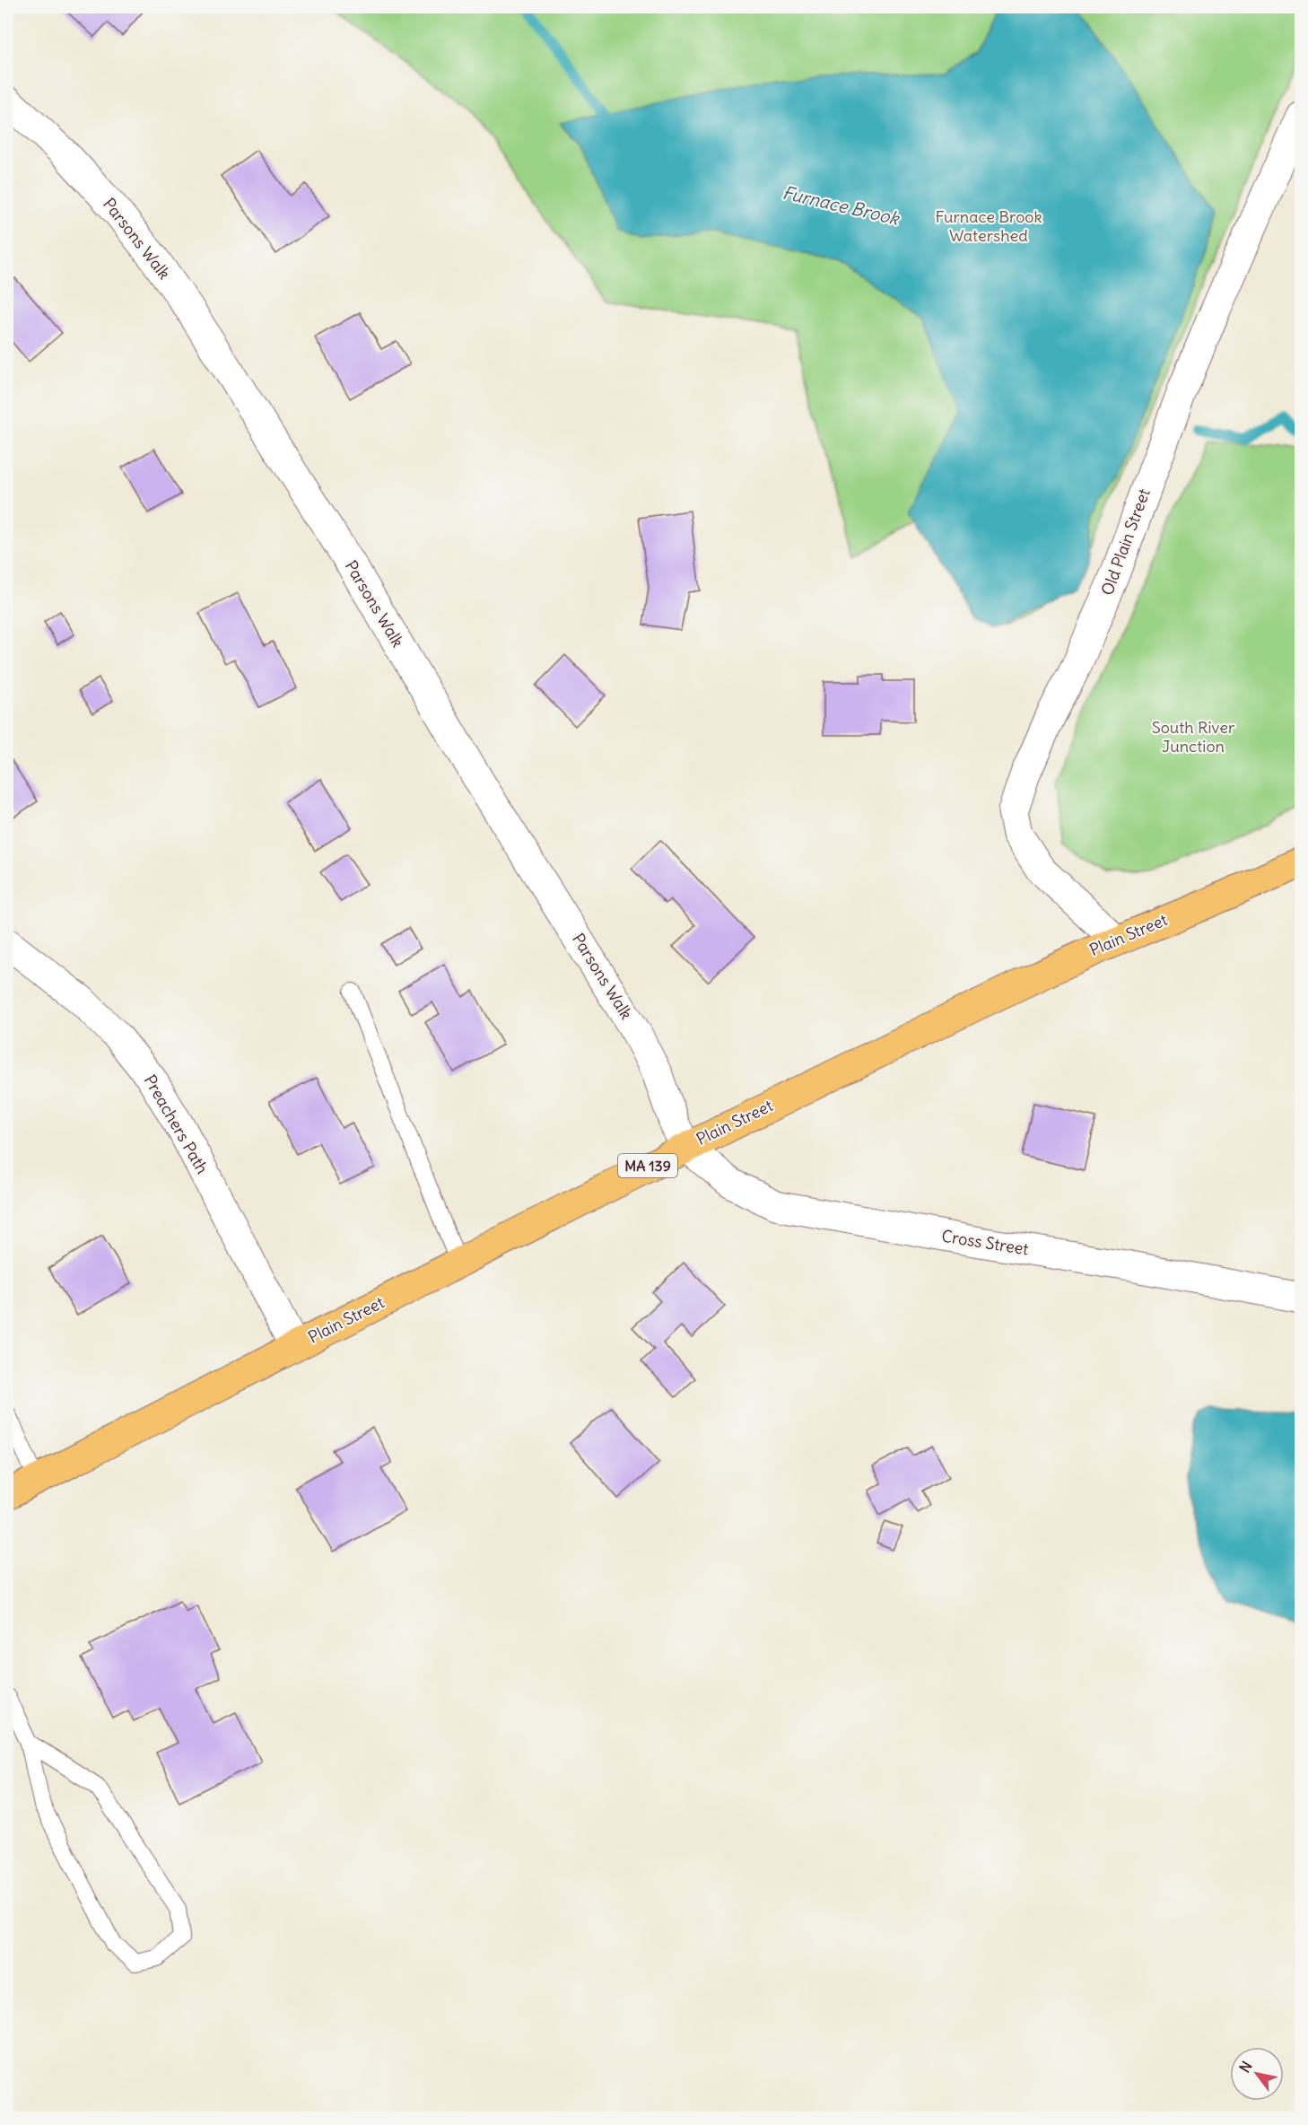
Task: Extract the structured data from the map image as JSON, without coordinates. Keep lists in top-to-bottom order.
{
  "streets": {
    "main road": ["Plain Street", "MA 139"],
    "street": [
      "Parsons Walk",
      "Old Plain Street",
      "Preachers Path",
      "Cross Street"
    ]
  },
  "crossings": [
    ["Parsons Walk", "Plain Street"],
    ["Parsons Walk", "Cross Street"],
    ["Old Plain Street", "Plain Street"],
    ["Plain Street", "Preachers Path"],
    ["Plain Street", "Cross Street"]
  ],
  "water": ["Furnace Brook"],
  "parks": ["Furnace Brook Watershed", "South River Junction"],
  "north": "top left"
}
